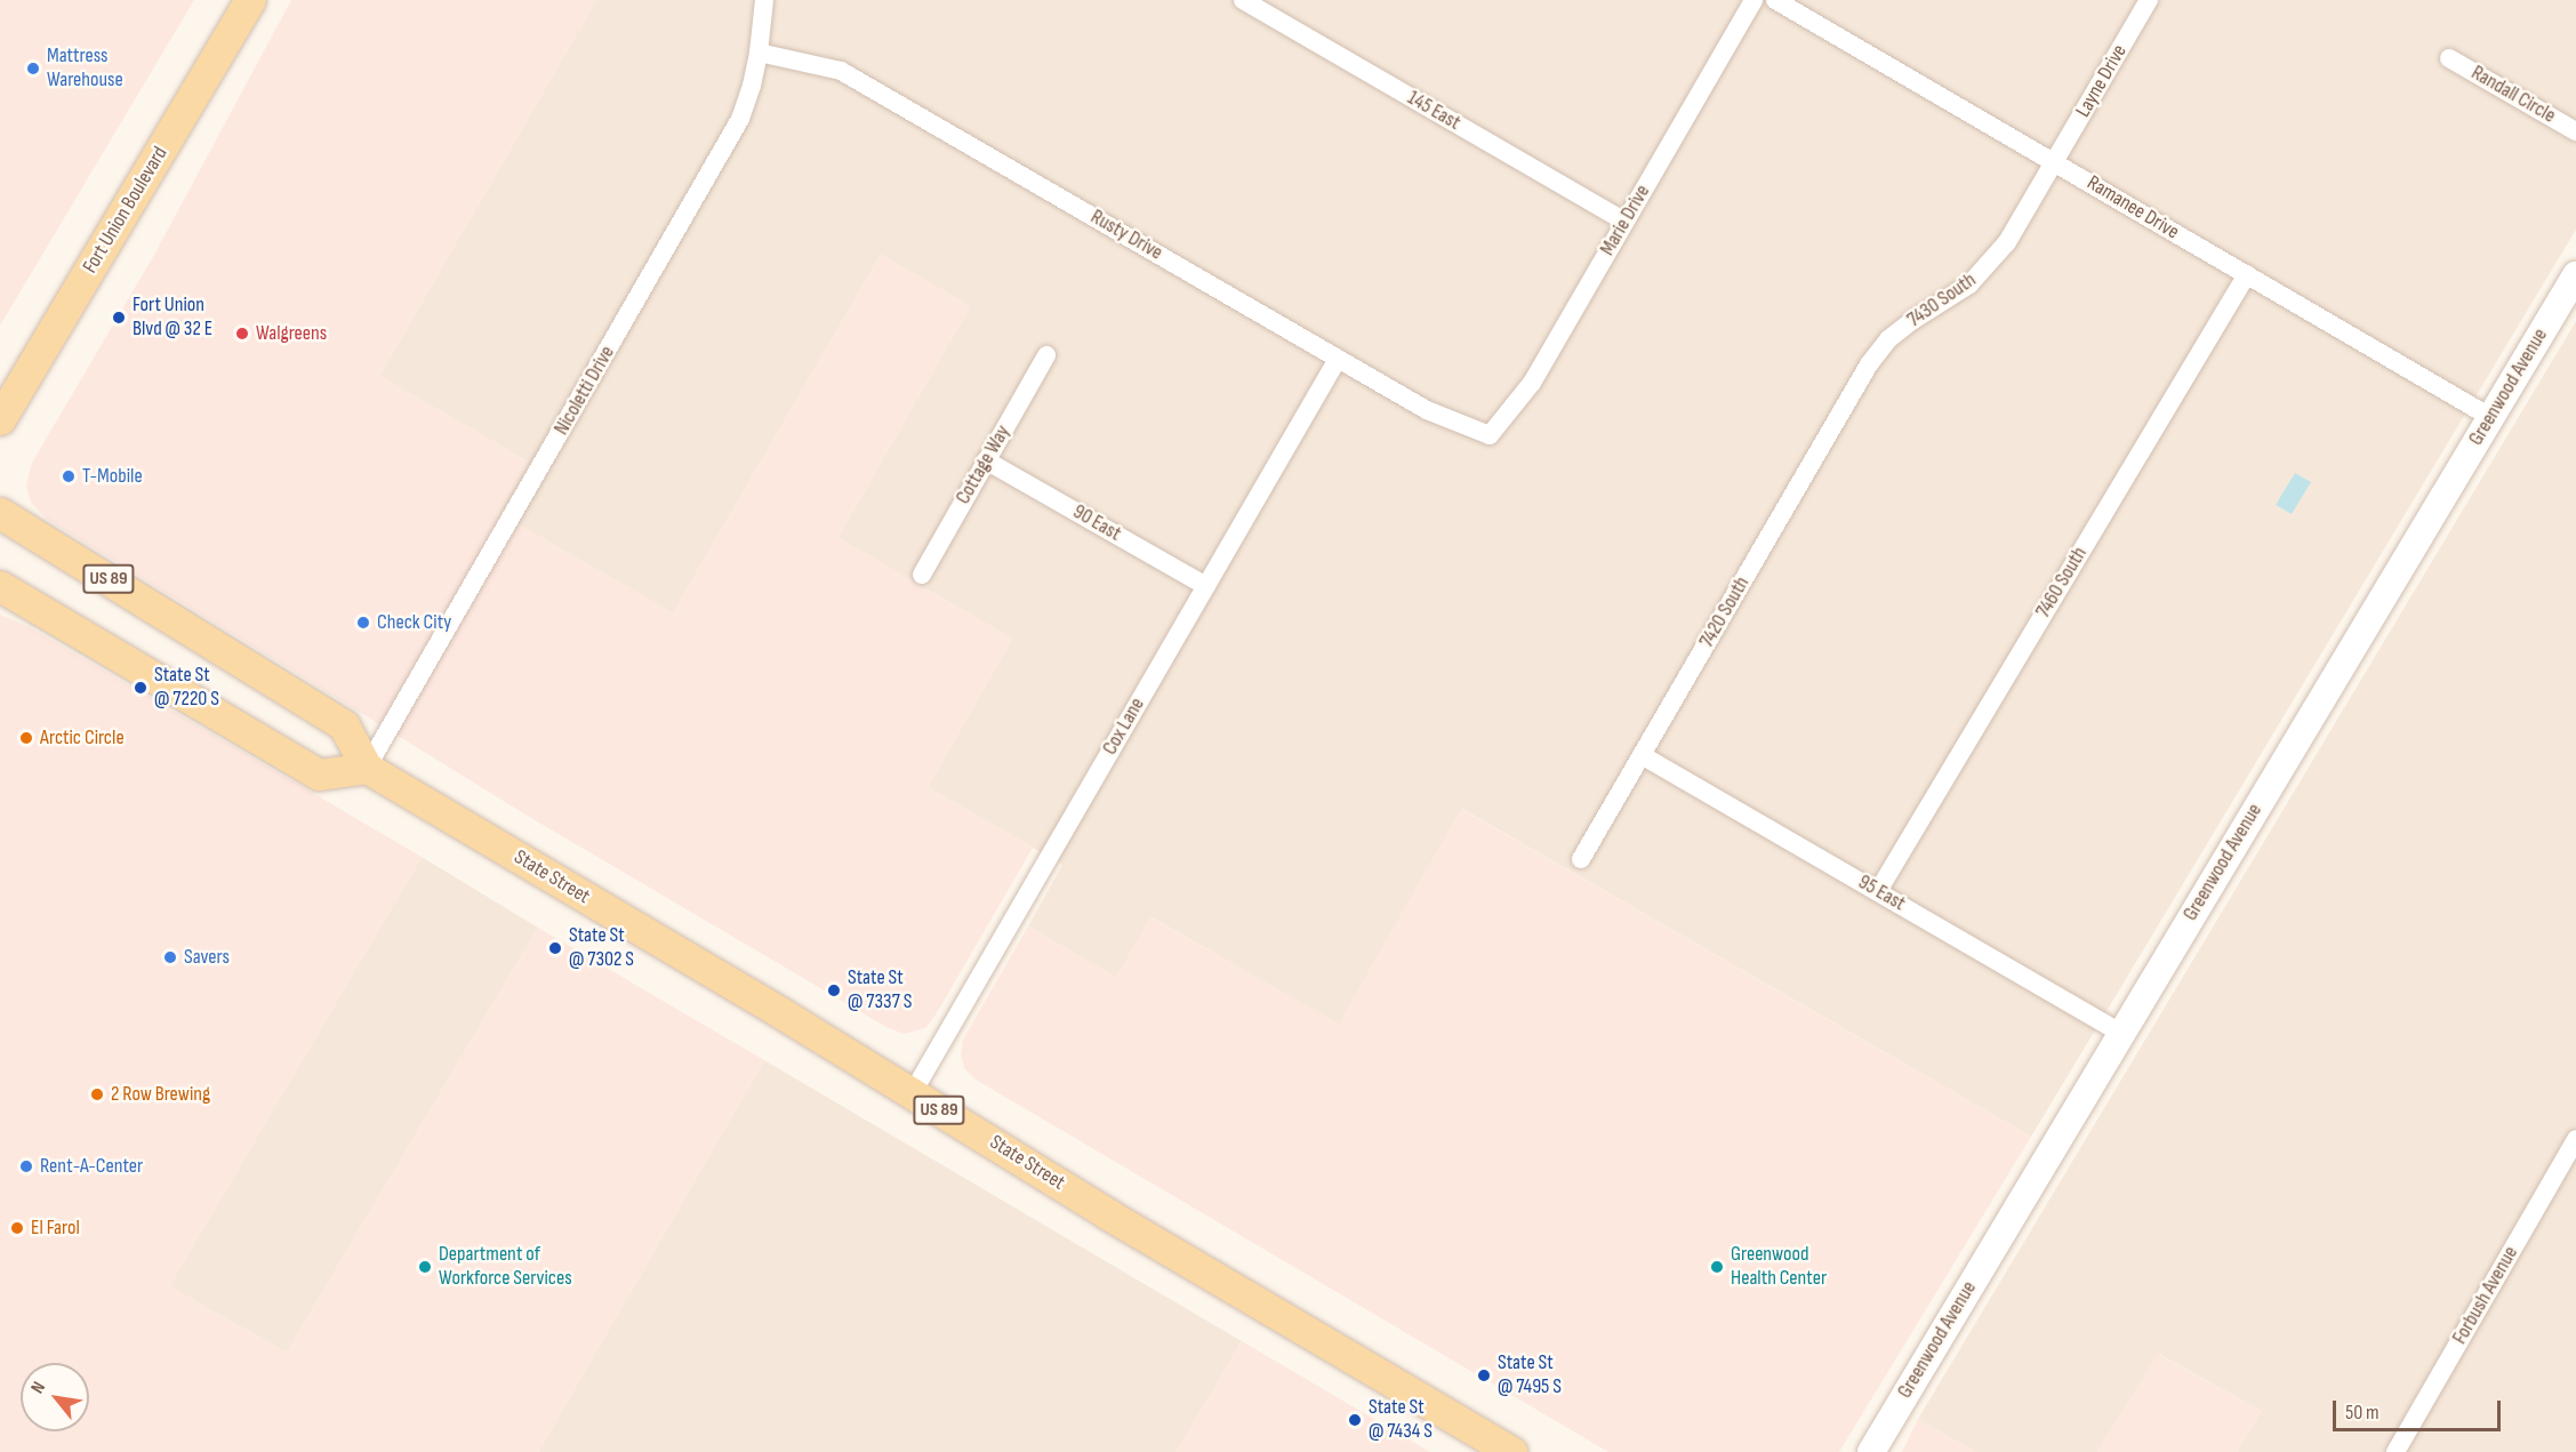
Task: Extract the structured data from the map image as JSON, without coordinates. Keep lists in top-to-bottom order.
{
  "streets": {
    "main road": ["Fort Union Boulevard", "US 89", "State Street"],
    "street": [
      "Layne Drive",
      "Randall Circle",
      "145 East",
      "Ramanee Drive",
      "Marie Drive",
      "Rusty Drive",
      "7430 South",
      "Greenwood Avenue",
      "Nicoletti Drive",
      "Cottage Way",
      "90 East",
      "7460 South",
      "7420 South",
      "Cox Lane",
      "95 East",
      "Forbush Avenue"
    ]
  },
  "crossings": [
    ["Layne Drive", "Ramanee Drive"],
    ["Layne Drive", "7430 South"],
    ["145 East", "Marie Drive"],
    ["Ramanee Drive", "7430 South"],
    ["Ramanee Drive", "Greenwood Avenue"],
    ["Ramanee Drive", "7460 South"],
    ["Marie Drive", "Rusty Drive"],
    ["Rusty Drive", "Nicoletti Drive"],
    ["Rusty Drive", "Cox Lane"],
    ["7430 South", "7420 South"],
    ["Greenwood Avenue", "95 East"],
    ["Nicoletti Drive", "US 89"],
    ["Nicoletti Drive", "State Street"],
    ["Cottage Way", "90 East"],
    ["90 East", "Cox Lane"],
    ["US 89", "State Street"],
    ["7460 South", "95 East"],
    ["7420 South", "95 East"],
    ["Cox Lane", "State Street"]
  ],
  "places": [
    "Mattress Warehouse",
    "Fort Union Blvd @ 32 E",
    "Walgreens",
    "T-Mobile",
    "Check City",
    "State St @ 7220 S",
    "Arctic Circle",
    "State St @ 7302 S",
    "Savers",
    "State St @ 7337 S",
    "2 Row Brewing",
    "Rent-A-Center",
    "El Farol",
    "Department of Workforce Services",
    "Greenwood Health Center",
    "State St @ 7495 S",
    "State St @ 7434 S"
  ],
  "scale_bar": "50 m",
  "north": "top left"
}
